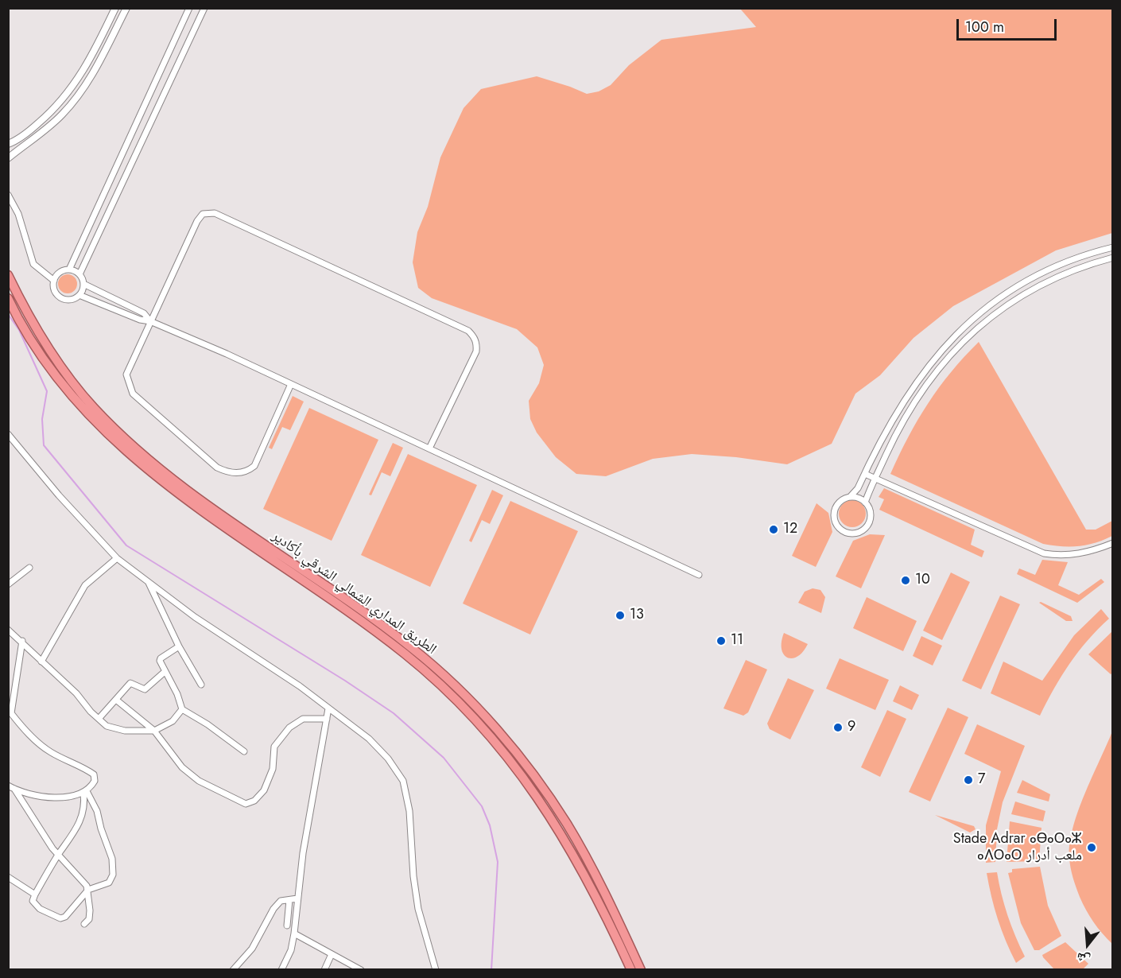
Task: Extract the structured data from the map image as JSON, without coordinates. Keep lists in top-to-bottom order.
{
  "streets": {
    "highway": ["الطريق المداري الشمالي الشرقي بأكادير"]
  },
  "places": [
    "12",
    "10",
    "13",
    "11",
    "9",
    "7",
    "Stade Adrar ⴰⴱⴰⵔⴰⵣ ⴰⴷⵔⴰⵔ ملعب أدرار"
  ],
  "scale_bar": "100 m",
  "north": "bottom"
}
